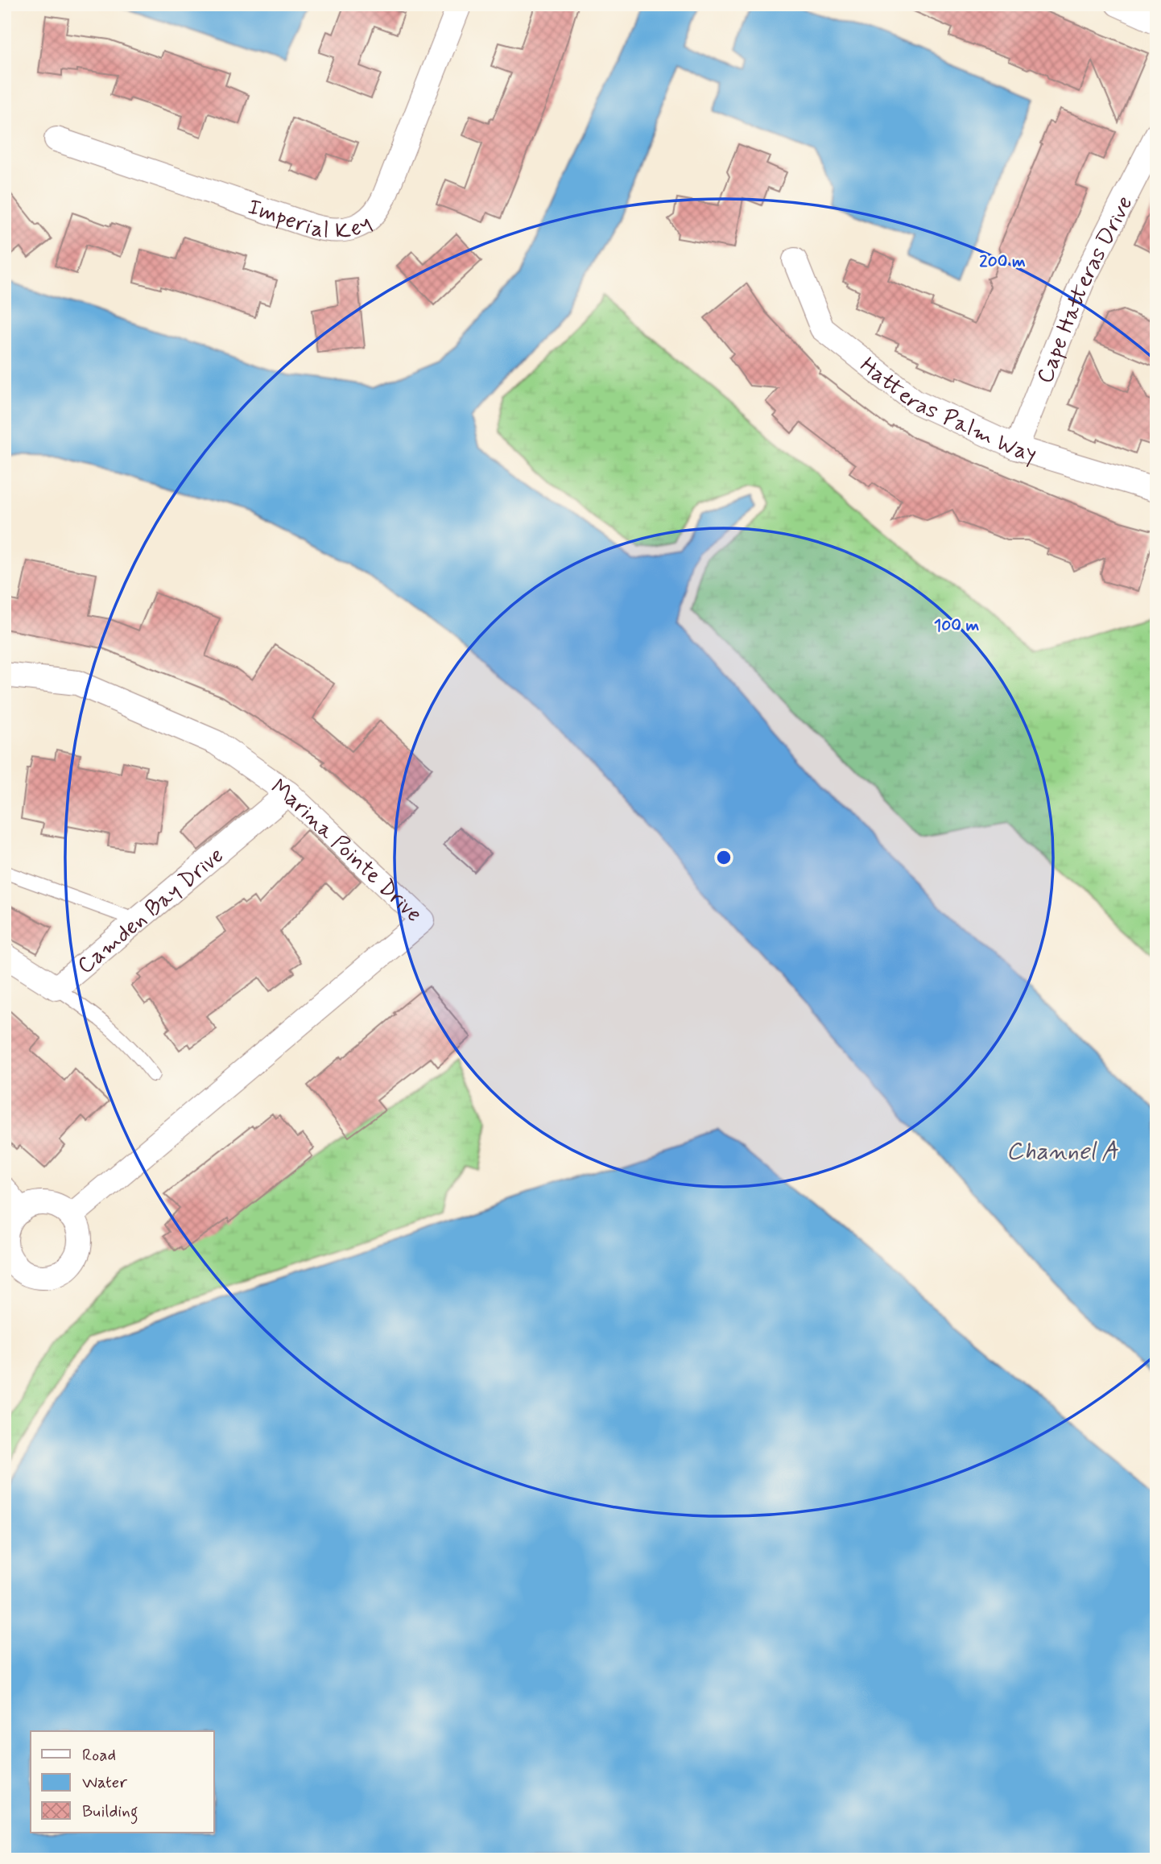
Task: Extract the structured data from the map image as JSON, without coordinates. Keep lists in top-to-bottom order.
{
  "streets": {
    "street": [
      "Imperial Key",
      "Cape Hatteras Drive",
      "Hatteras Palm Way",
      "Marina Pointe Drive",
      "Camden Bay Drive"
    ]
  },
  "crossings": [
    ["Cape Hatteras Drive", "Hatteras Palm Way"],
    ["Marina Pointe Drive", "Camden Bay Drive"]
  ],
  "water": ["Channel A"],
  "legend": ["Road", "Water", "Building"],
  "rings": ["200 m", "100 m"]
}
